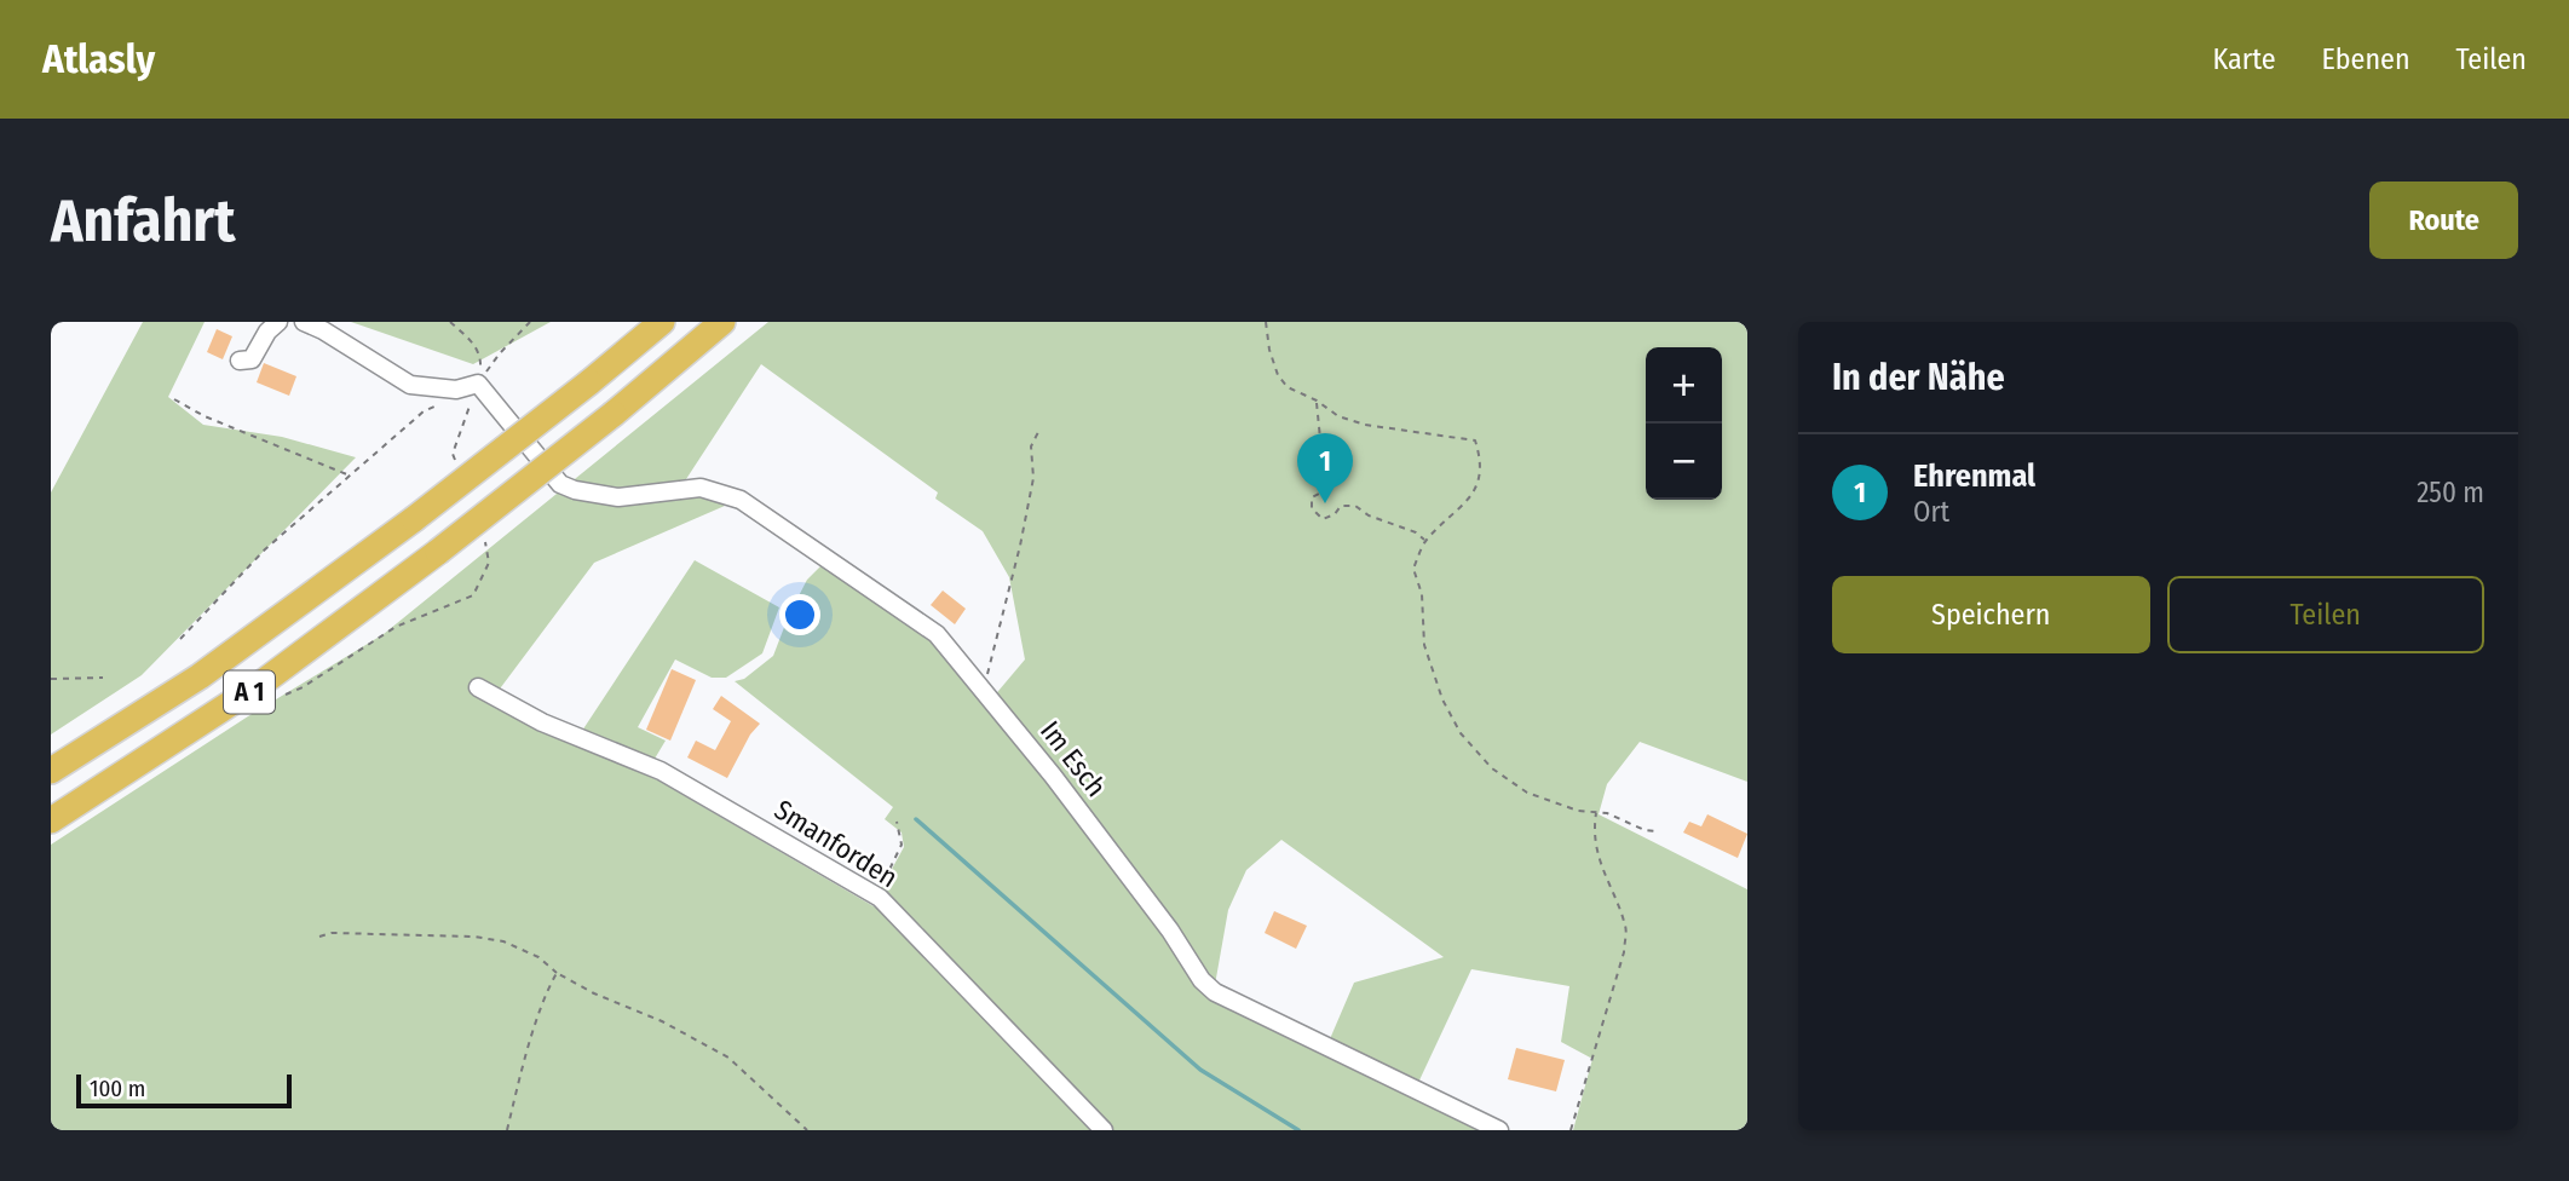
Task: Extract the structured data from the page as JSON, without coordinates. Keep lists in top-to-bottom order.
{
  "streets": {
    "highway": ["A 1"],
    "street": ["Im Esch", "Smanforden"]
  },
  "scale_bar": "100 m",
  "page": {
    "header": "Atlasly",
    "nav": ["Karte", "Ebenen", "Teilen"],
    "buttons": [
      "Route",
      ["Speichern", "Teilen"]
    ],
    "title": "Anfahrt",
    "heading": "In der Nähe",
    "map_buttons": ["+", "−"],
    "list": [
      {
        "mark": "1",
        "name": "Ehrenmal",
        "note": "Ort",
        "value": "250 m"
      }
    ],
    "pins": "1",
    "scale": "100 m"
  }
}
